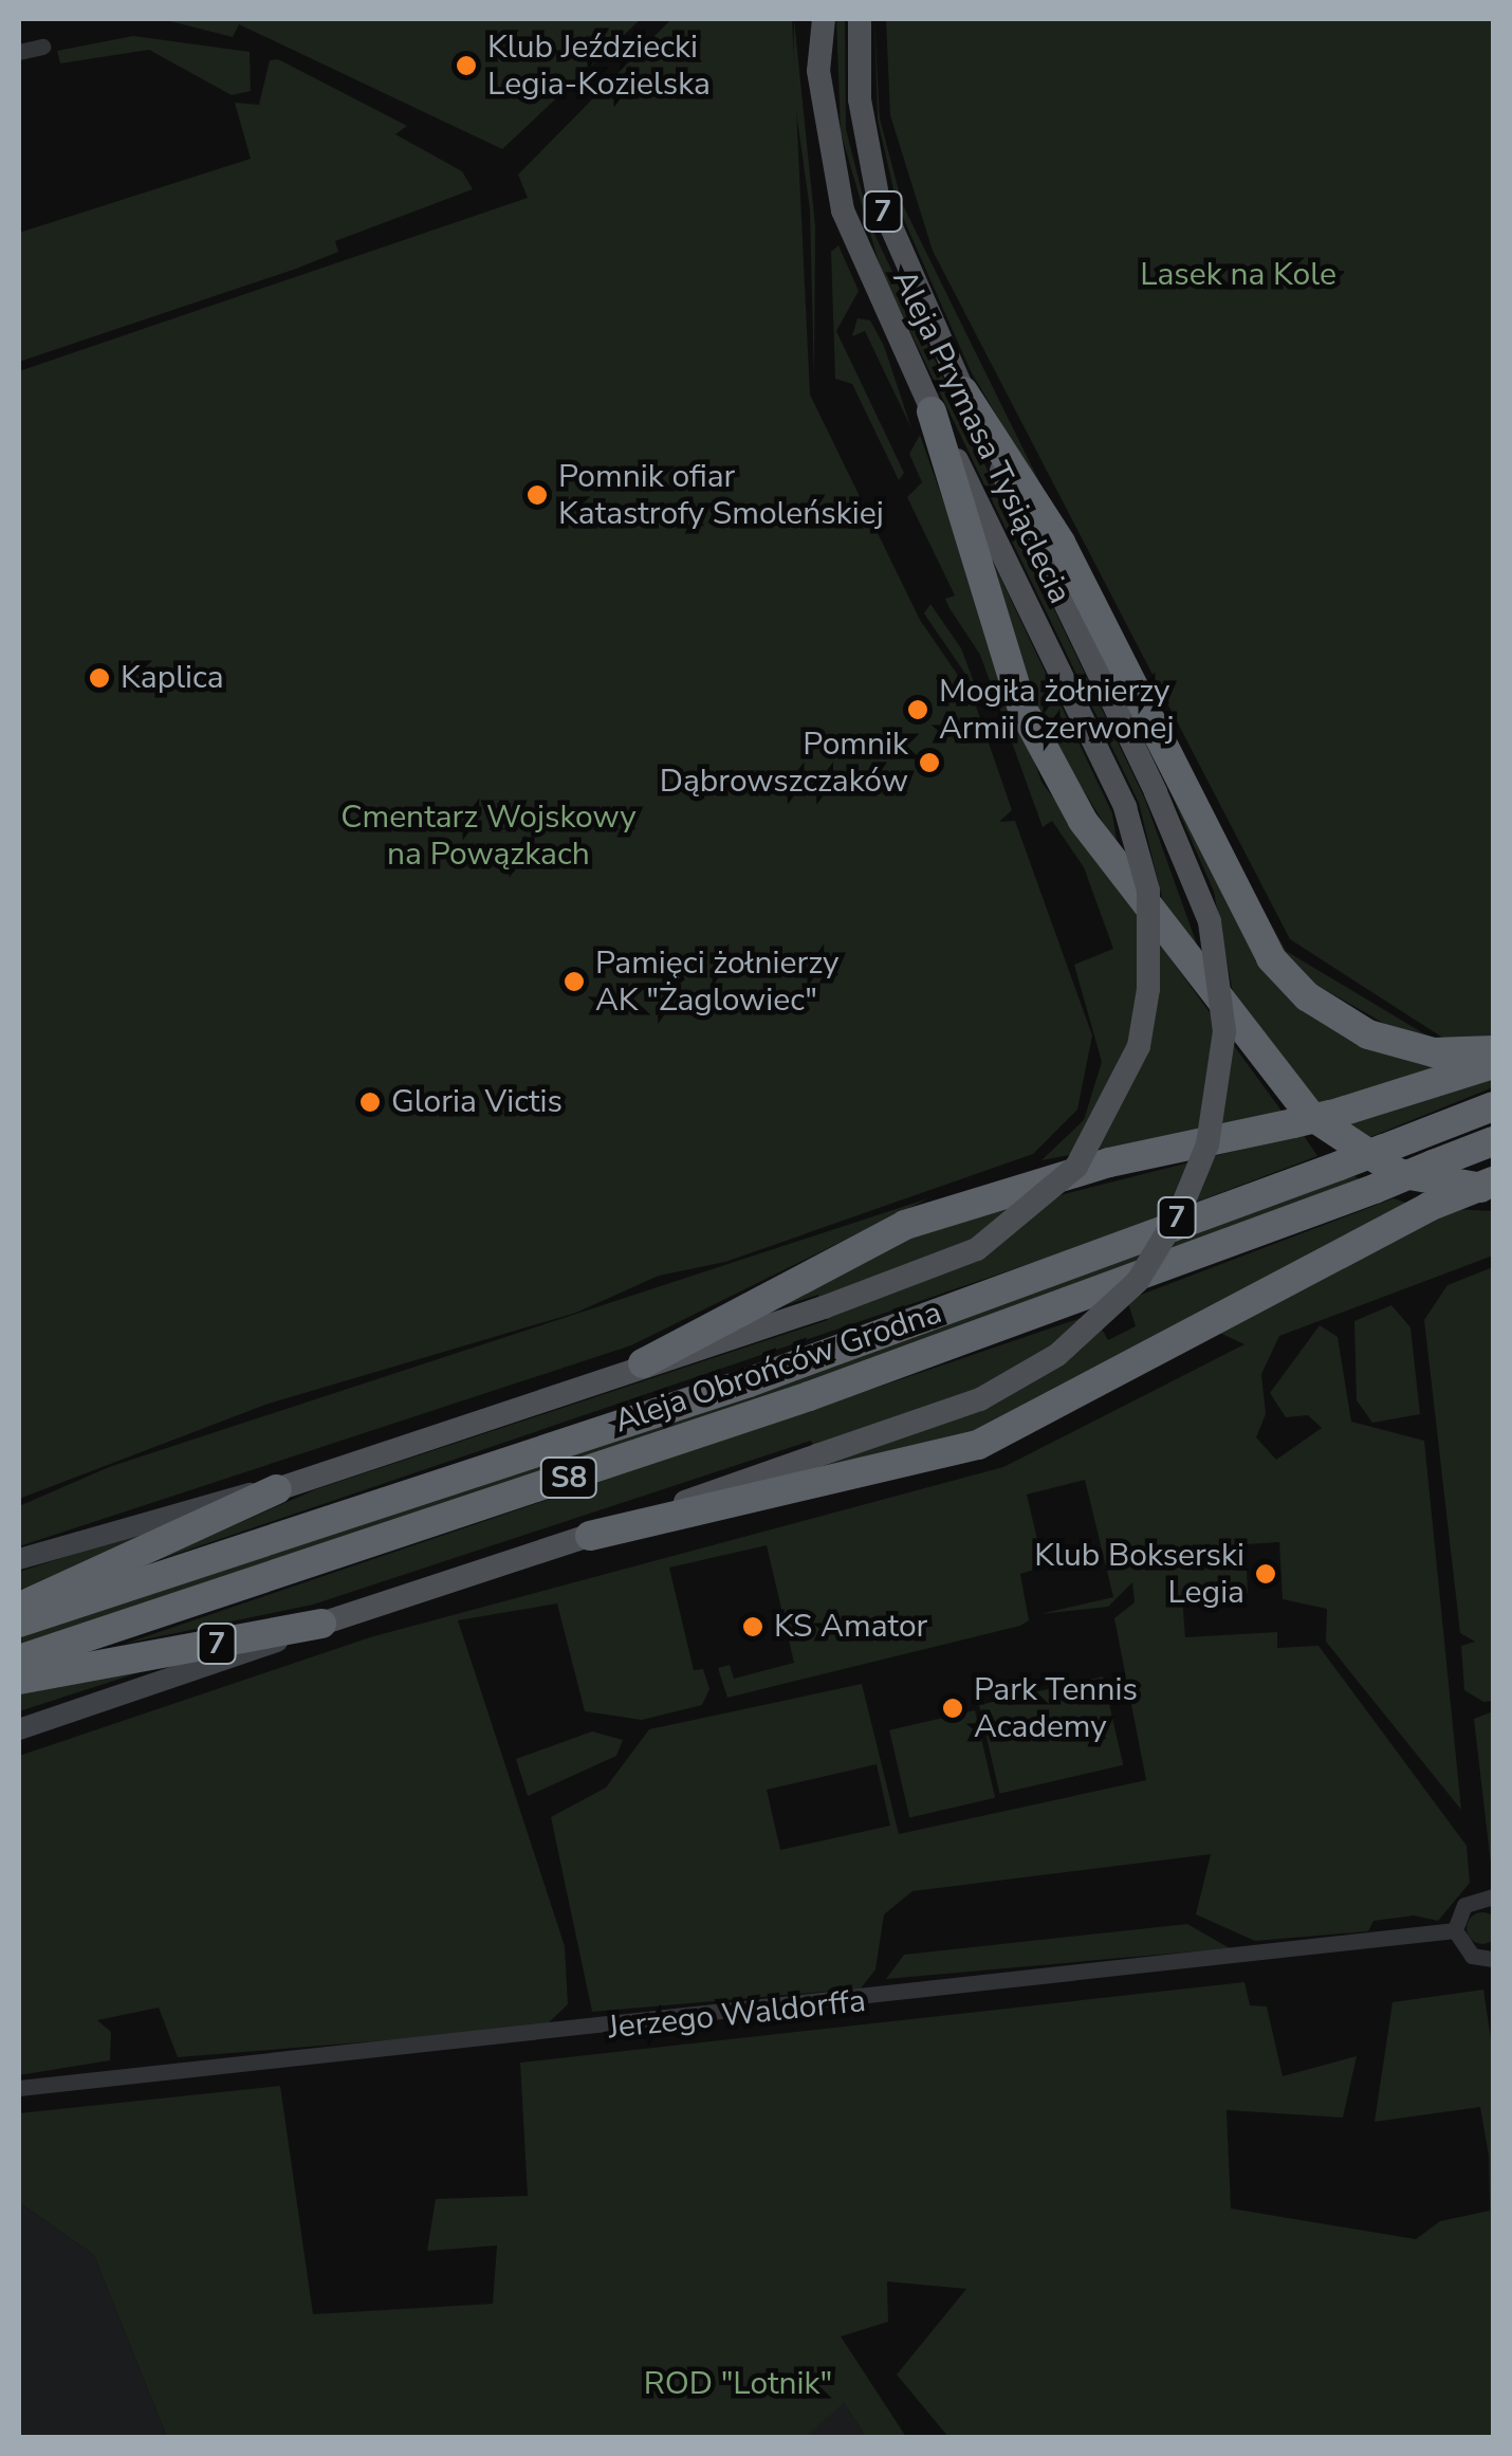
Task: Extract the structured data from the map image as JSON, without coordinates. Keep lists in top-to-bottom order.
{
  "streets": {
    "highway": ["7", "Aleja Obrońców Grodna", "S8"],
    "main road": ["Aleja Prymasa Tysiąclecia"],
    "street": ["Jerzego Waldorffa"]
  },
  "crossings": [
    ["7", "Aleja Prymasa Tysiąclecia"],
    ["7", "Aleja Obrońców Grodna"],
    ["Aleja Prymasa Tysiąclecia", "Aleja Obrońców Grodna"]
  ],
  "parks": ["Lasek na Kole", "Cmentarz Wojskowy na Powązkach", "ROD \"Lotnik\""],
  "places": [
    "Klub Jeździecki Legia-Kozielska",
    "Pomnik ofiar Katastrofy Smoleńskiej",
    "Kaplica",
    "Mogiła żołnierzy Armii Czerwonej",
    "Pomnik Dąbrowszczaków",
    "Pamięci żołnierzy AK \"Żaglowiec\"",
    "Gloria Victis",
    "Klub Bokserski Legia",
    "KS Amator",
    "Park Tennis Academy"
  ]
}
